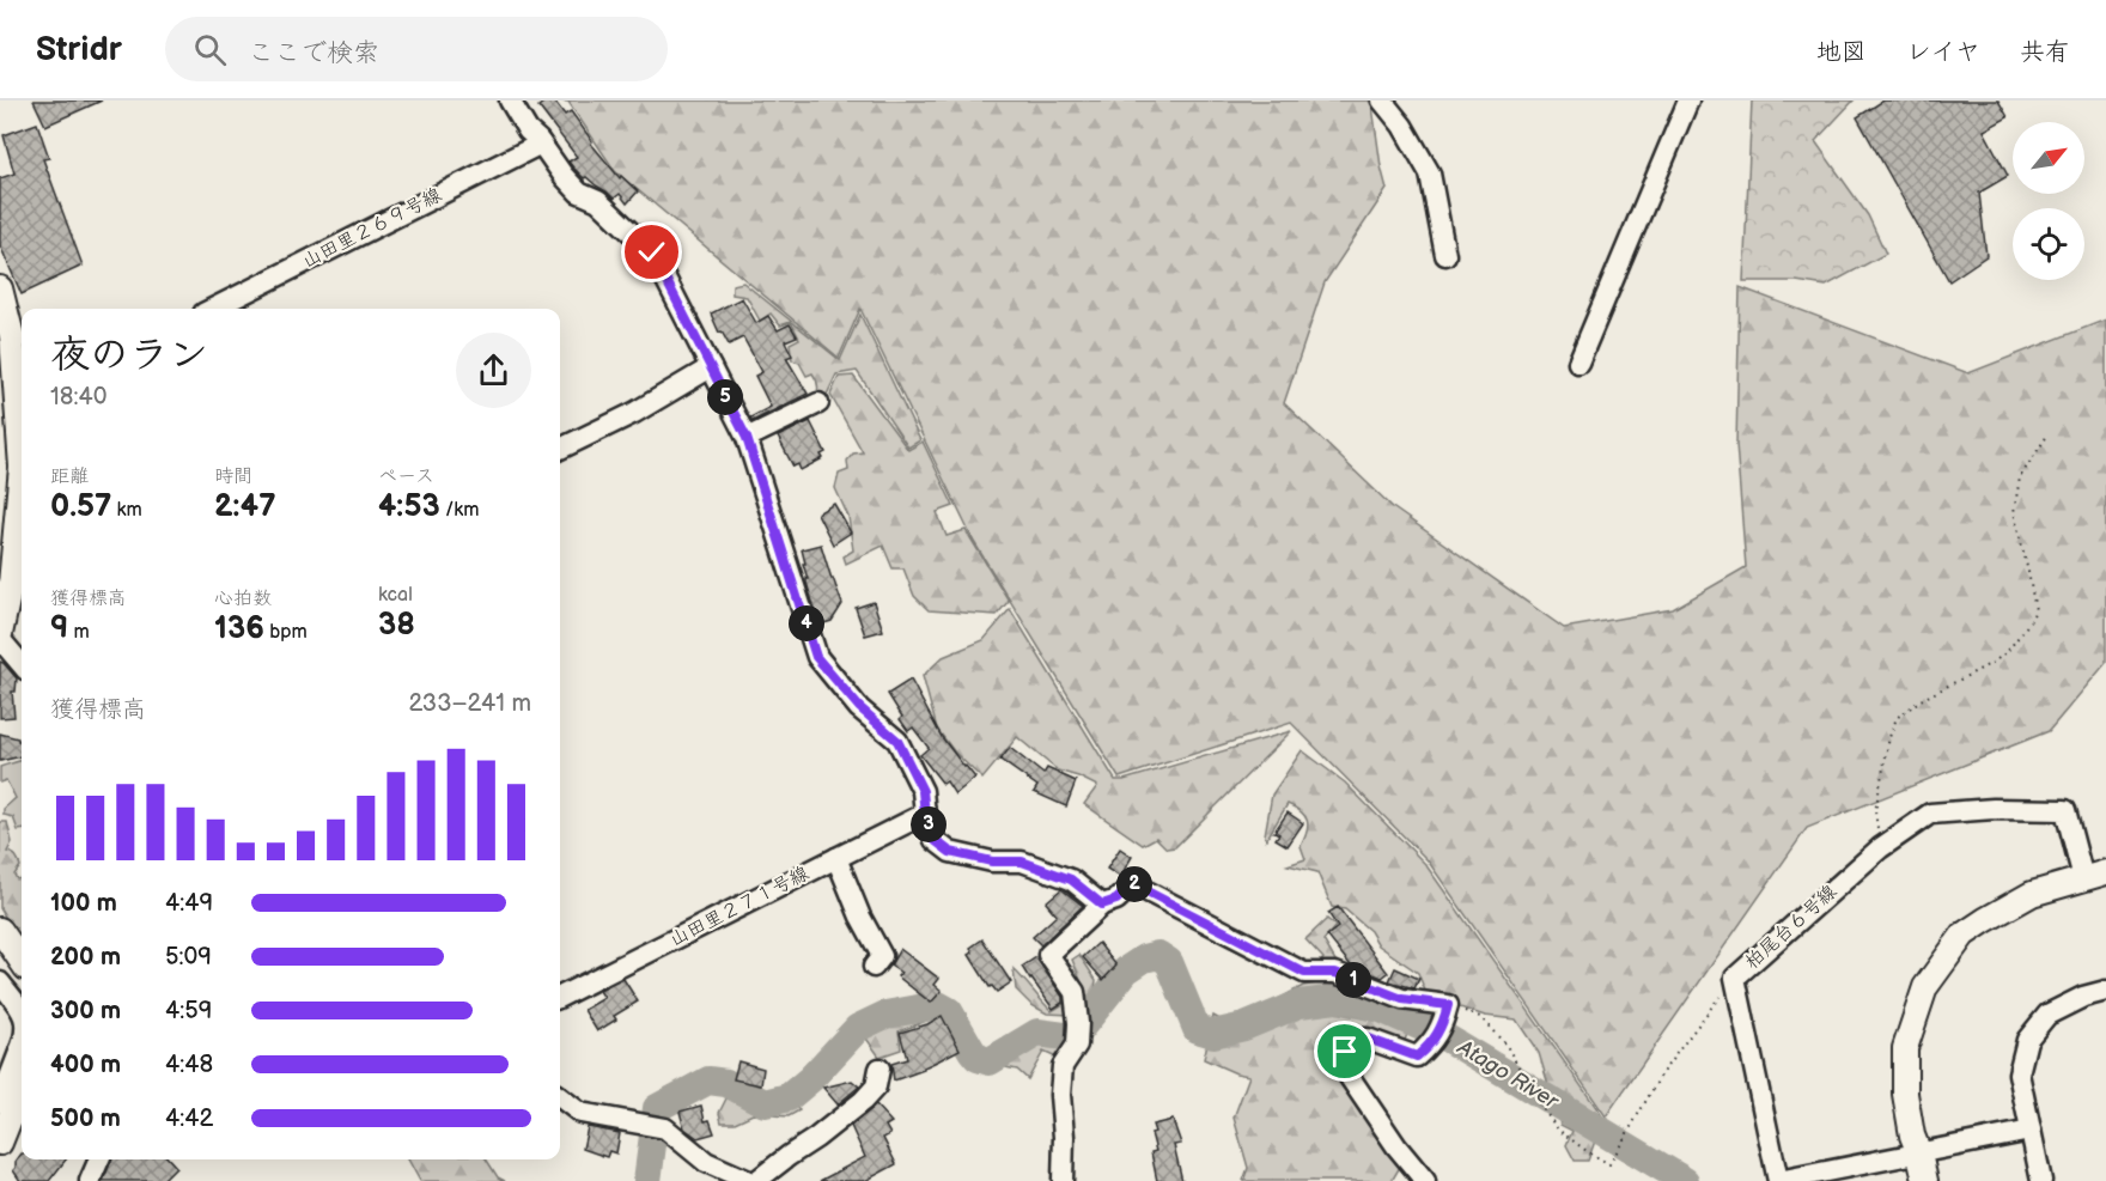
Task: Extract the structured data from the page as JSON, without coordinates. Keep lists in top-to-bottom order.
{
  "streets": {
    "street": ["山田里２６９号線", "山田里２７１号線", "柏尾台６号線"]
  },
  "water": ["Atago River"],
  "north": "top right",
  "page": {
    "header": "Stridr",
    "search": "ここで検索",
    "nav": ["地図", "レイヤ", "共有"],
    "heading": ["夜のラン", "18:40"],
    "pins": [
      "5",
      "4",
      "3",
      "2",
      "1"
    ],
    "stats": [
      ["距離", "0.57 km"],
      ["時間", "2:47"],
      ["ペース", "4:53 /km"],
      ["獲得標高", "9 m"],
      ["心拍数", "136 bpm"],
      ["kcal", "38"]
    ],
    "chart": ["獲得標高", "233–241 m"],
    "list": [
      {
        "name": "100 m",
        "note": "4:49"
      },
      {
        "name": "200 m",
        "note": "5:09"
      },
      {
        "name": "300 m",
        "note": "4:59"
      },
      {
        "name": "400 m",
        "note": "4:48"
      },
      {
        "name": "500 m",
        "note": "4:42"
      }
    ]
  }
}
